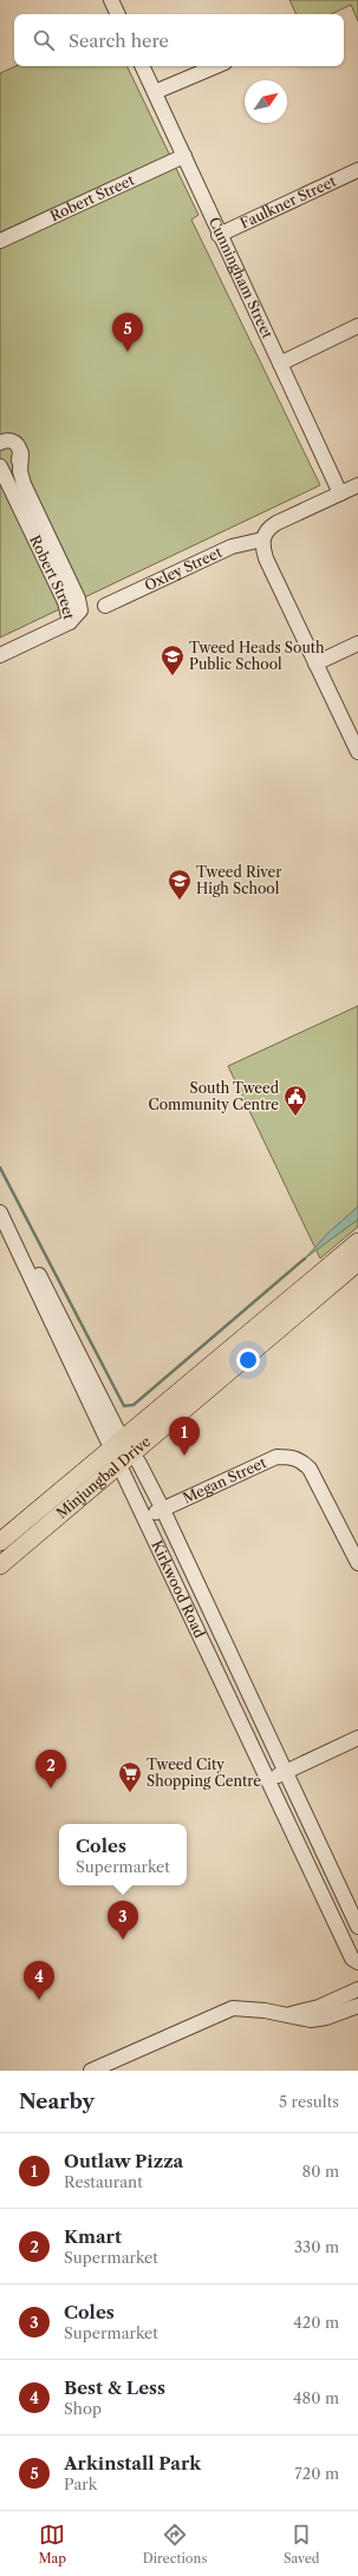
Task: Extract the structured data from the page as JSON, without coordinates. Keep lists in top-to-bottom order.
{
  "streets": {
    "main road": ["Minjungbal Drive"],
    "street": [
      "Robert Street",
      "Faulkner Street",
      "Cunningham Street",
      "Oxley Street",
      "Megan Street",
      "Kirkwood Road"
    ]
  },
  "crossings": [
    ["Robert Street", "Cunningham Street"],
    ["Faulkner Street", "Cunningham Street"],
    ["Minjungbal Drive", "Kirkwood Road"],
    ["Megan Street", "Kirkwood Road"]
  ],
  "places": {
    "school or university": ["Tweed Heads South Public School", "Tweed River High School"],
    "public building": ["South Tweed Community Centre"],
    "supermarket": ["Tweed City Shopping Centre"]
  },
  "north": "top right",
  "page": {
    "search": "Search here",
    "pins": [
      "5",
      "1",
      "2",
      "3",
      "4"
    ],
    "popup": ["Coles", "Supermarket"],
    "heading": ["Nearby", "5 results"],
    "list": [
      {
        "mark": "1",
        "name": "Outlaw Pizza",
        "note": "Restaurant",
        "value": "80 m"
      },
      {
        "mark": "2",
        "name": "Kmart",
        "note": "Supermarket",
        "value": "330 m"
      },
      {
        "mark": "3",
        "name": "Coles",
        "note": "Supermarket",
        "value": "420 m"
      },
      {
        "mark": "4",
        "name": "Best & Less",
        "note": "Shop",
        "value": "480 m"
      },
      {
        "mark": "5",
        "name": "Arkinstall Park",
        "note": "Park",
        "value": "720 m"
      }
    ],
    "nav": ["Map", "Directions", "Saved"]
  }
}
